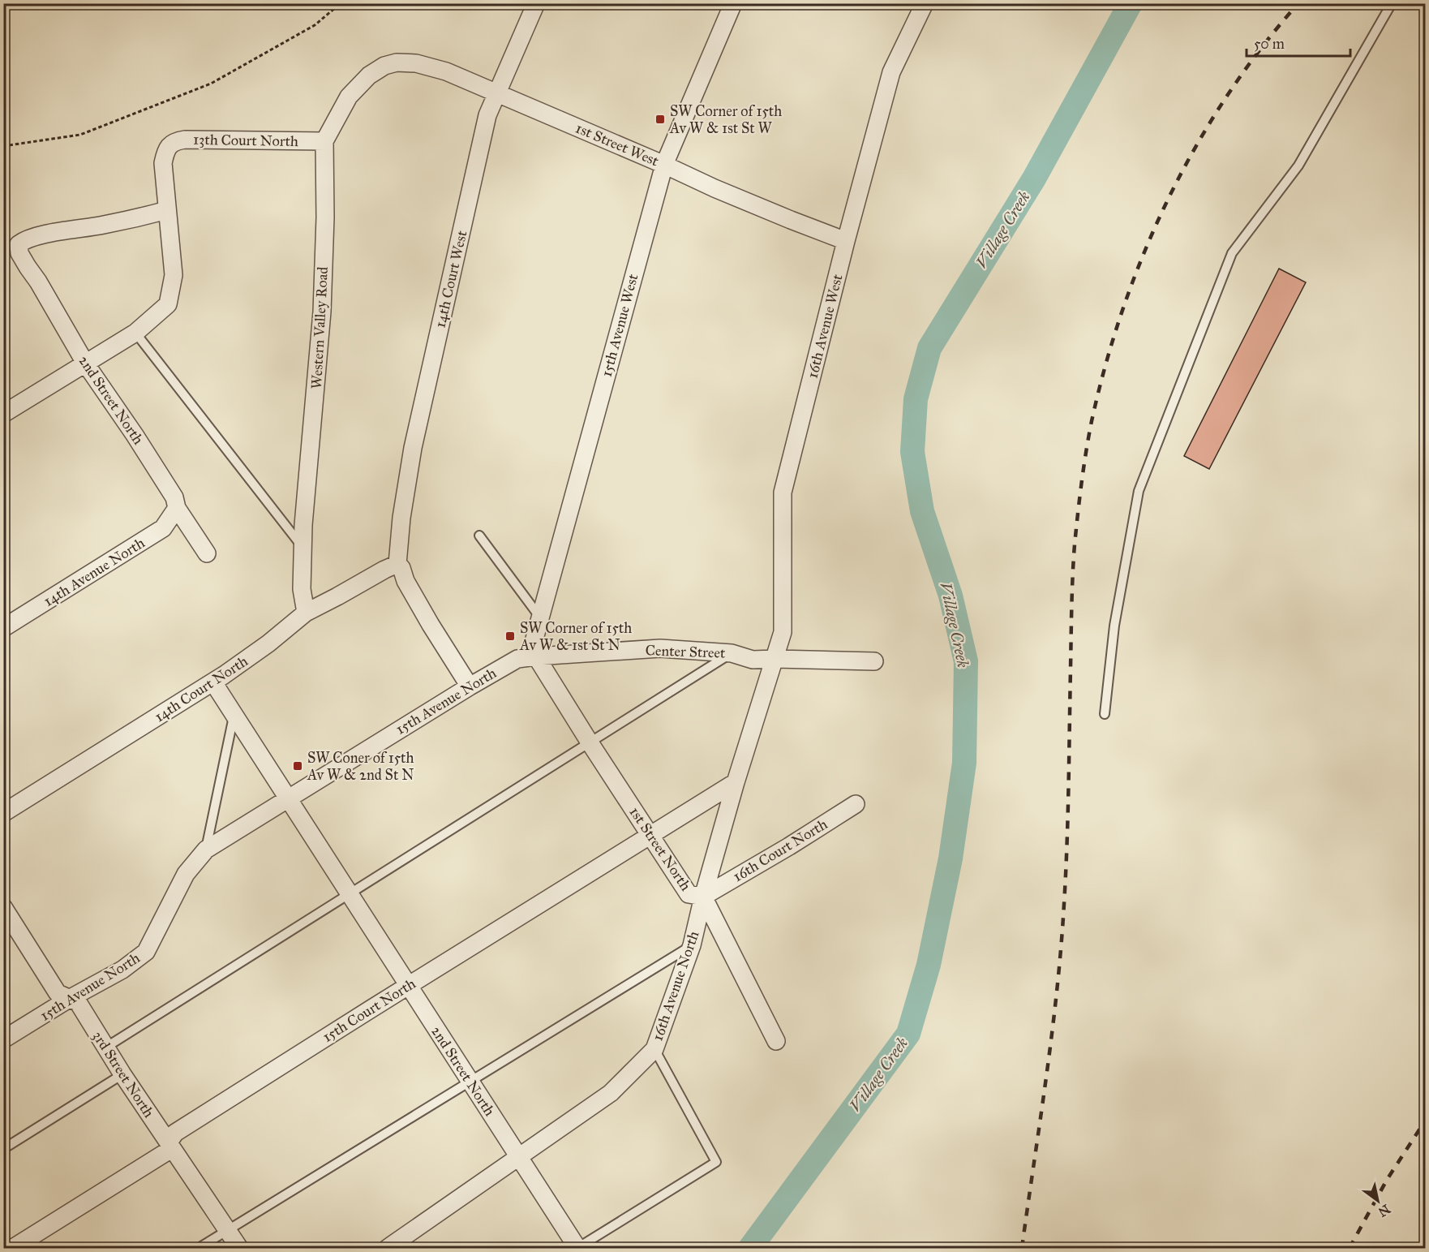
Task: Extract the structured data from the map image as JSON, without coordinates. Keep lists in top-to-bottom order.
{
  "streets": {
    "street": [
      "13th Court North",
      "1st Street West",
      "14th Court West",
      "15th Avenue West",
      "16th Avenue West",
      "Western Valley Road",
      "2nd Street North",
      "14th Avenue North",
      "Center Street",
      "14th Court North",
      "15th Avenue North",
      "1st Street North",
      "16th Court North",
      "16th Avenue North",
      "15th Court North",
      "3rd Street North"
    ]
  },
  "crossings": [
    ["13th Court North", "Western Valley Road"],
    ["13th Court North", "2nd Street North"],
    ["1st Street West", "14th Court West"],
    ["1st Street West", "15th Avenue West"],
    ["1st Street West", "16th Avenue West"],
    ["1st Street West", "Western Valley Road"],
    ["14th Court West", "14th Court North"],
    ["15th Avenue West", "Center Street"],
    ["15th Avenue West", "15th Avenue North"],
    ["15th Avenue West", "1st Street North"],
    ["16th Avenue West", "Center Street"],
    ["16th Avenue West", "16th Avenue North"],
    ["Western Valley Road", "14th Court North"],
    ["2nd Street North", "14th Avenue North"],
    ["2nd Street North", "14th Court North"],
    ["2nd Street North", "15th Avenue North"],
    ["2nd Street North", "16th Avenue North"],
    ["2nd Street North", "15th Court North"],
    ["Center Street", "15th Avenue North"],
    ["Center Street", "1st Street North"],
    ["Center Street", "16th Avenue North"],
    ["15th Avenue North", "1st Street North"],
    ["15th Avenue North", "3rd Street North"],
    ["1st Street North", "16th Court North"],
    ["1st Street North", "16th Avenue North"],
    ["1st Street North", "15th Court North"],
    ["16th Court North", "16th Avenue North"],
    ["16th Avenue North", "15th Court North"],
    ["15th Court North", "3rd Street North"]
  ],
  "water": ["Village Creek"],
  "places": {
    "transit": ["SW Corner of 15th Av W & 1st St W", "SW Corner of 15th Av W & 1st St N", "SW Coner of 15th Av W & 2nd St N"]
  },
  "scale_bar": "50 m",
  "north": "bottom right"
}
